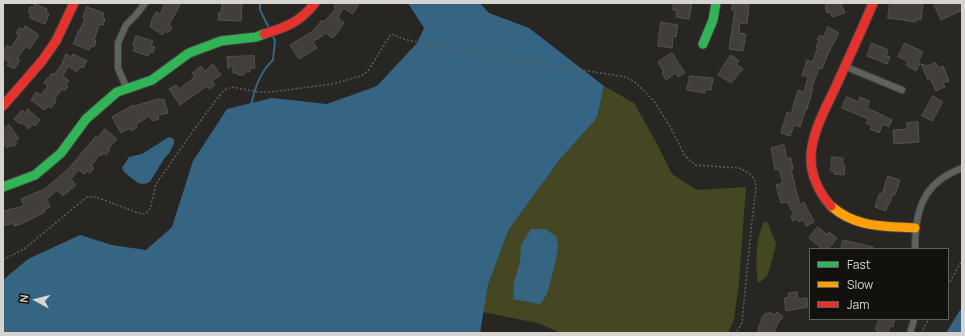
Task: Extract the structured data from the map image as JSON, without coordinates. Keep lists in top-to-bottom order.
{
  "legend": ["Fast", "Slow", "Jam"],
  "north": "left"
}
